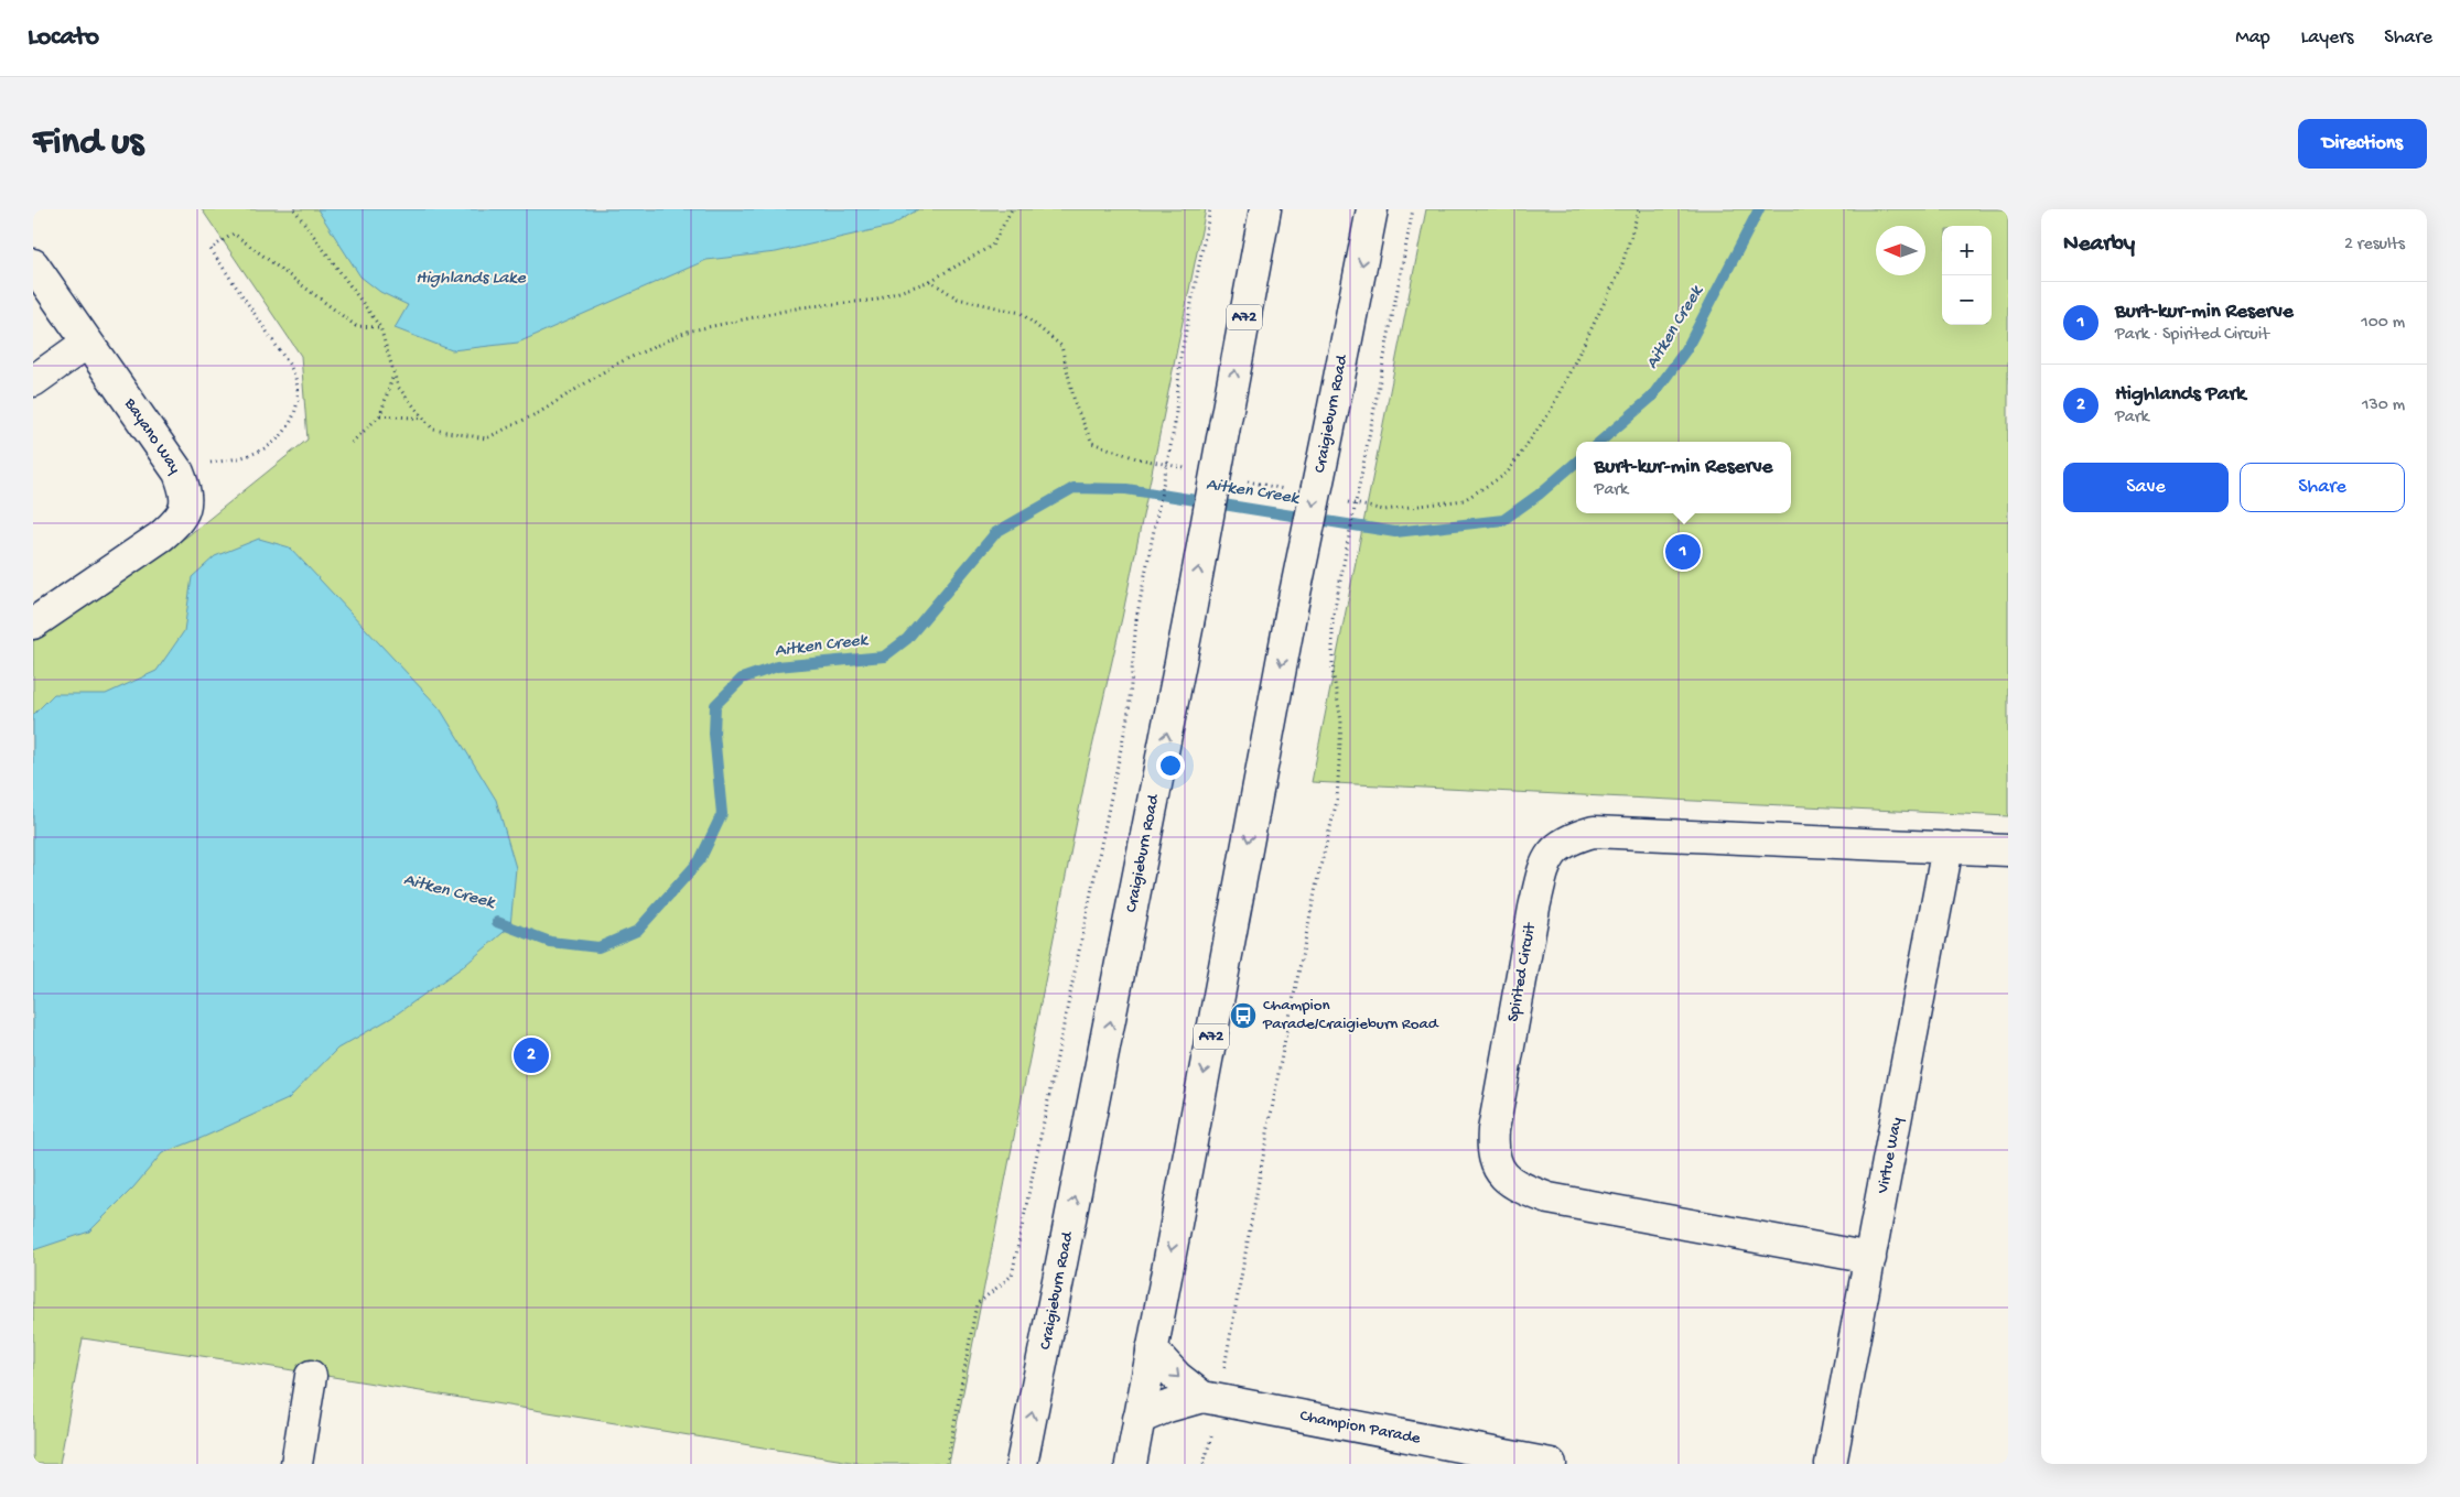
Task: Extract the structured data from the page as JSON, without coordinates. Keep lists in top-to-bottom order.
{
  "streets": {
    "street": [
      "A72",
      "Craigieburn Road",
      "Bayano Way",
      "Spirited Circuit",
      "Virtue Way",
      "Champion Parade"
    ]
  },
  "crossings": [
    ["Craigieburn Road", "Champion Parade"],
    ["Spirited Circuit", "Virtue Way"]
  ],
  "water": ["Highlands Lake", "Aitken Creek"],
  "places": {
    "bus stop": ["Champion Parade/Craigieburn Road"]
  },
  "north": "left",
  "page": {
    "header": "Locato",
    "nav": ["Map", "Layers", "Share"],
    "buttons": [
      "Directions",
      ["Save", "Share"]
    ],
    "title": "Find us",
    "heading": ["Nearby", "2 results"],
    "map_buttons": ["+", "−"],
    "list": [
      {
        "mark": "1",
        "name": "Burt-kur-min Reserve",
        "note": "Park · Spirited Circuit",
        "value": "100 m"
      },
      {
        "mark": "2",
        "name": "Highlands Park",
        "note": "Park",
        "value": "130 m"
      }
    ],
    "popup": ["Burt-kur-min Reserve", "Park"],
    "pins": ["1", "2"]
  }
}
